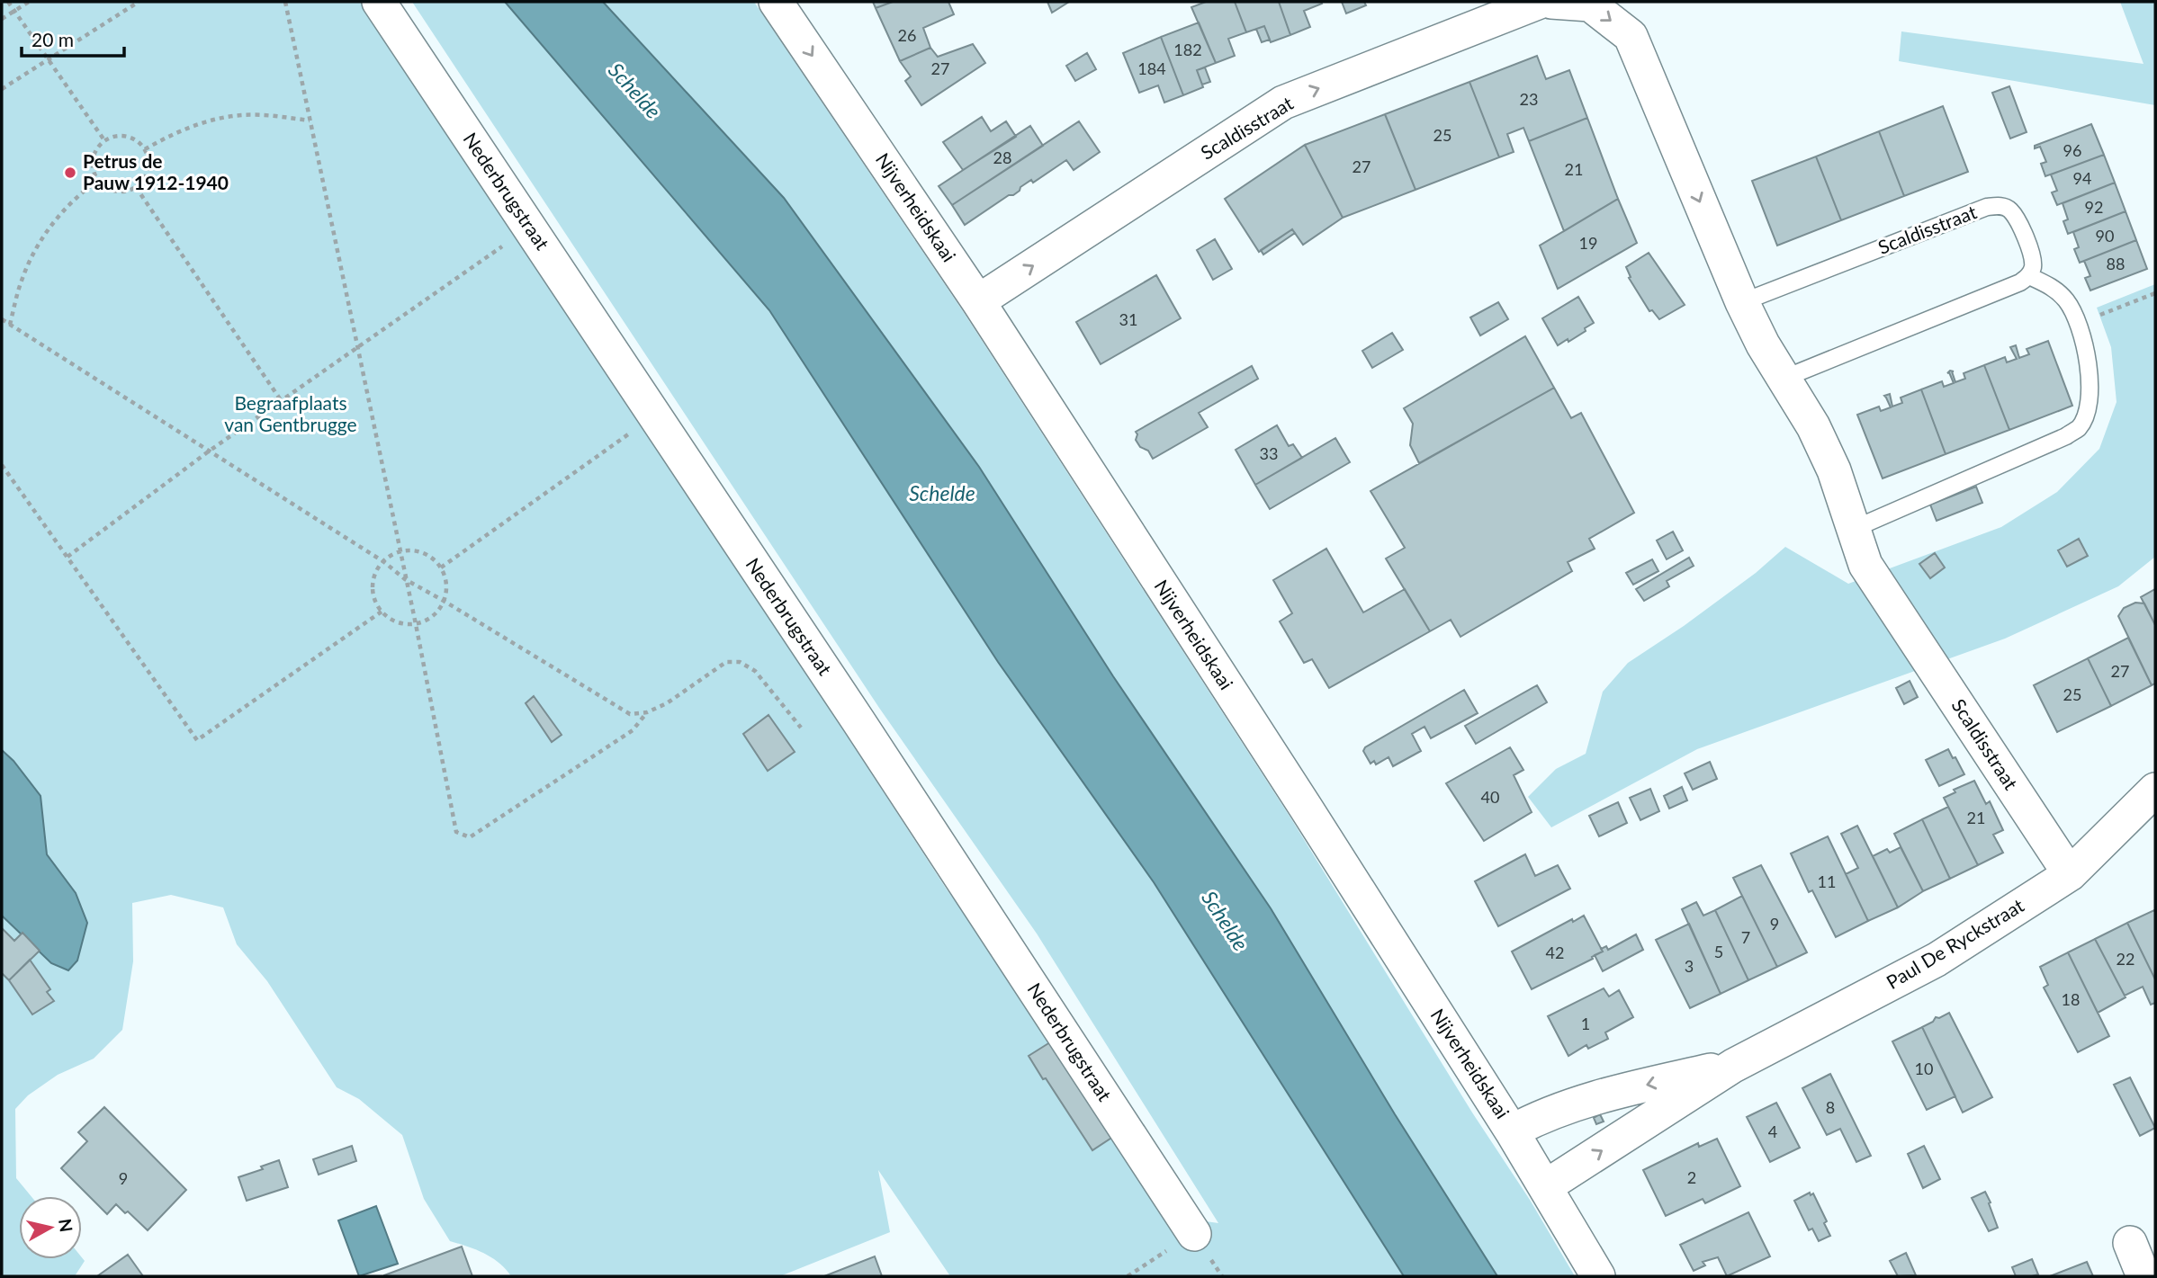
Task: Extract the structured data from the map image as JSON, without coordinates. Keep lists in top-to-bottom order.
{
  "streets": {
    "street": [
      "Scaldisstraat",
      "Nederbrugstraat",
      "Nijverheidskaai",
      "Paul De Ryckstraat"
    ]
  },
  "crossings": [
    ["Scaldisstraat", "Nijverheidskaai"],
    ["Scaldisstraat", "Paul De Ryckstraat"],
    ["Nijverheidskaai", "Paul De Ryckstraat"]
  ],
  "water": ["Schelde"],
  "parks": ["Begraafplaats van Gentbrugge"],
  "places": ["Petrus de Pauw 1912-1940"],
  "house_numbers": [
    "26",
    "182",
    "27",
    "184",
    "23",
    "25",
    "96",
    "28",
    "27",
    "21",
    "94",
    "92",
    "90",
    "19",
    "88",
    "31",
    "33",
    "27",
    "25",
    "40",
    "21",
    "11",
    "9",
    "7",
    "5",
    "42",
    "22",
    "3",
    "18",
    "1",
    "10",
    "8",
    "4",
    "2",
    "9"
  ],
  "scale_bar": "20 m",
  "north": "right"
}
